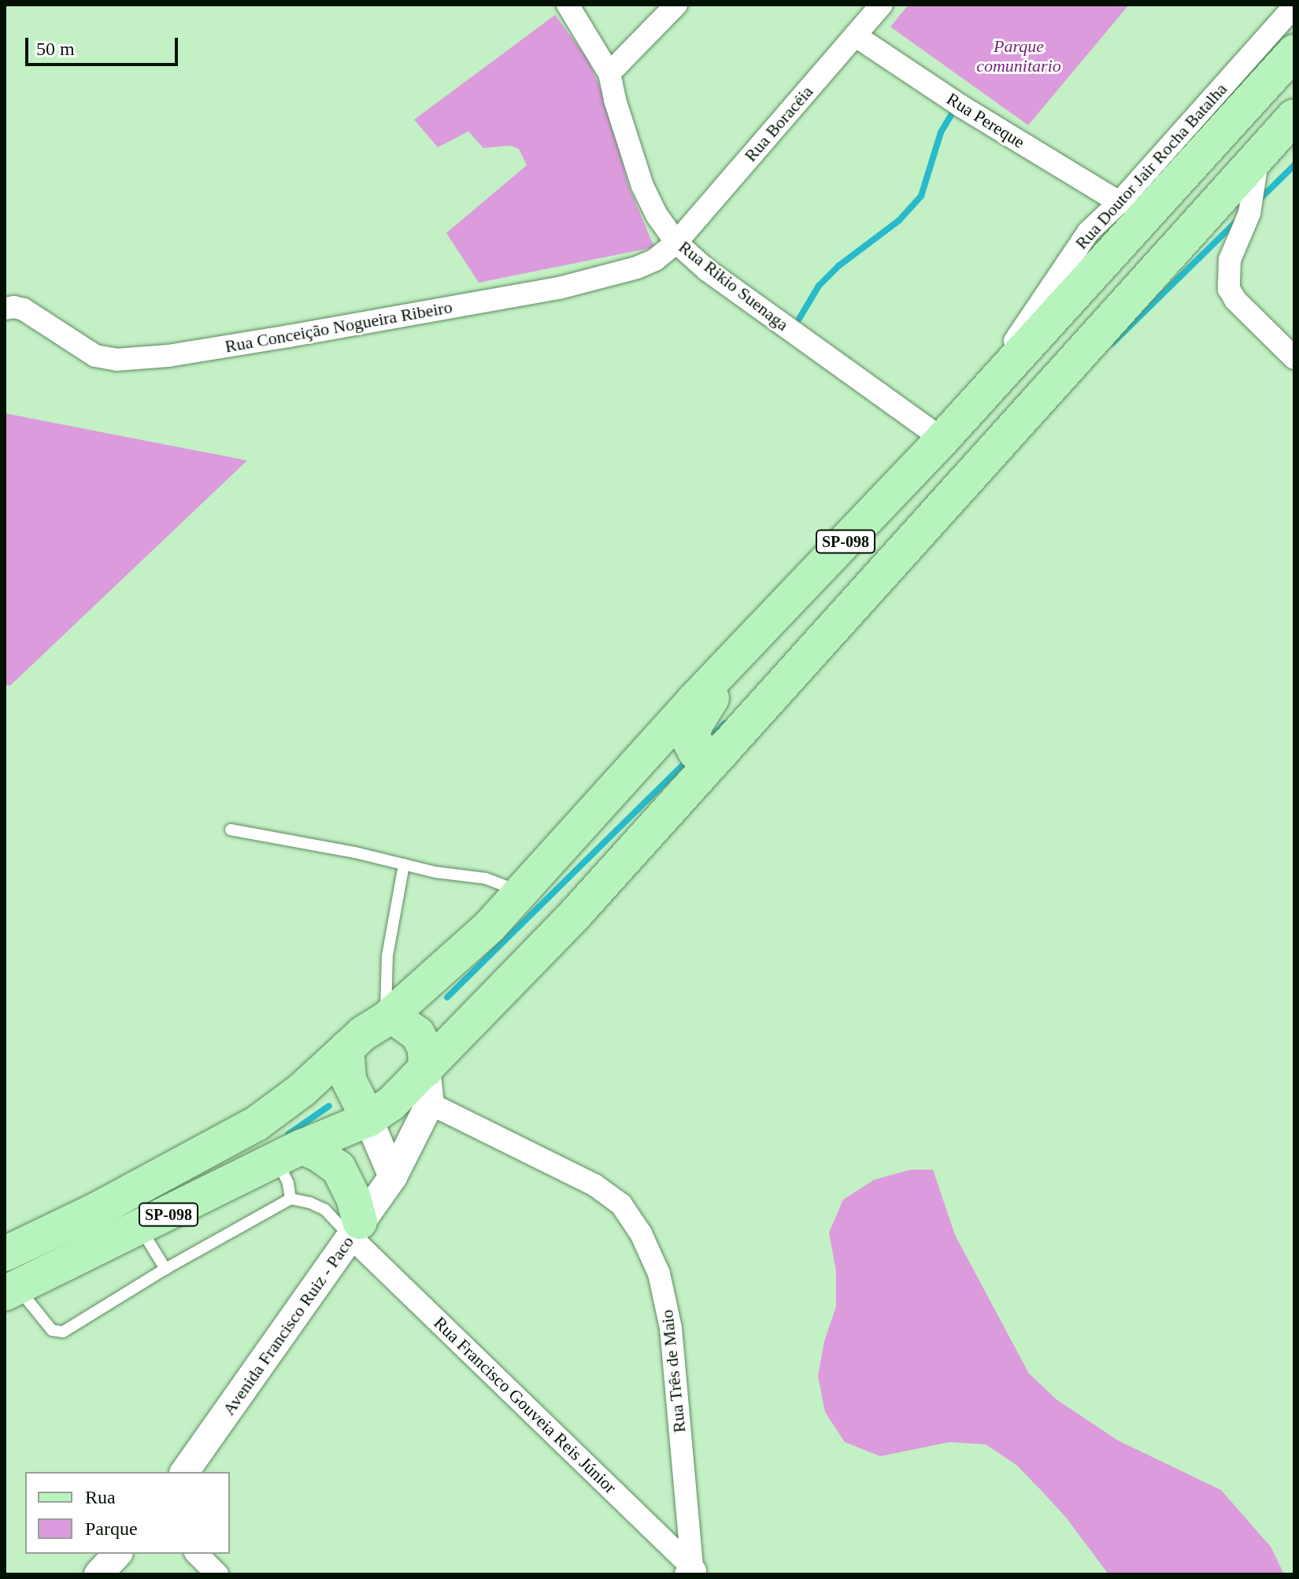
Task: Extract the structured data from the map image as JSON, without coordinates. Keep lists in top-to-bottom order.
{
  "streets": {
    "main road": ["SP-098"],
    "street": [
      "Rua Pereque",
      "Rua Boracéia",
      "Rua Doutor Jair Rocha Batalha",
      "Rua Rikio Suenaga",
      "Rua Conceição Nogueira Ribeiro",
      "Avenida Francisco Ruiz - Paco",
      "Rua Três de Maio",
      "Rua Francisco Gouveia Reis Júnior"
    ]
  },
  "crossings": [
    ["Rua Pereque", "Rua Boracéia"],
    ["Rua Pereque", "Rua Doutor Jair Rocha Batalha"],
    ["Rua Boracéia", "Rua Rikio Suenaga"],
    ["Rua Boracéia", "Rua Conceição Nogueira Ribeiro"],
    ["Rua Doutor Jair Rocha Batalha", "SP-098"],
    ["Rua Rikio Suenaga", "Rua Conceição Nogueira Ribeiro"],
    ["Rua Rikio Suenaga", "SP-098"],
    ["Avenida Francisco Ruiz - Paco", "Rua Três de Maio"],
    ["Avenida Francisco Ruiz - Paco", "Rua Francisco Gouveia Reis Júnior"],
    ["Rua Três de Maio", "Rua Francisco Gouveia Reis Júnior"]
  ],
  "parks": ["Parque comunitario"],
  "legend": ["Rua", "Parque"],
  "scale_bar": "50 m"
}
